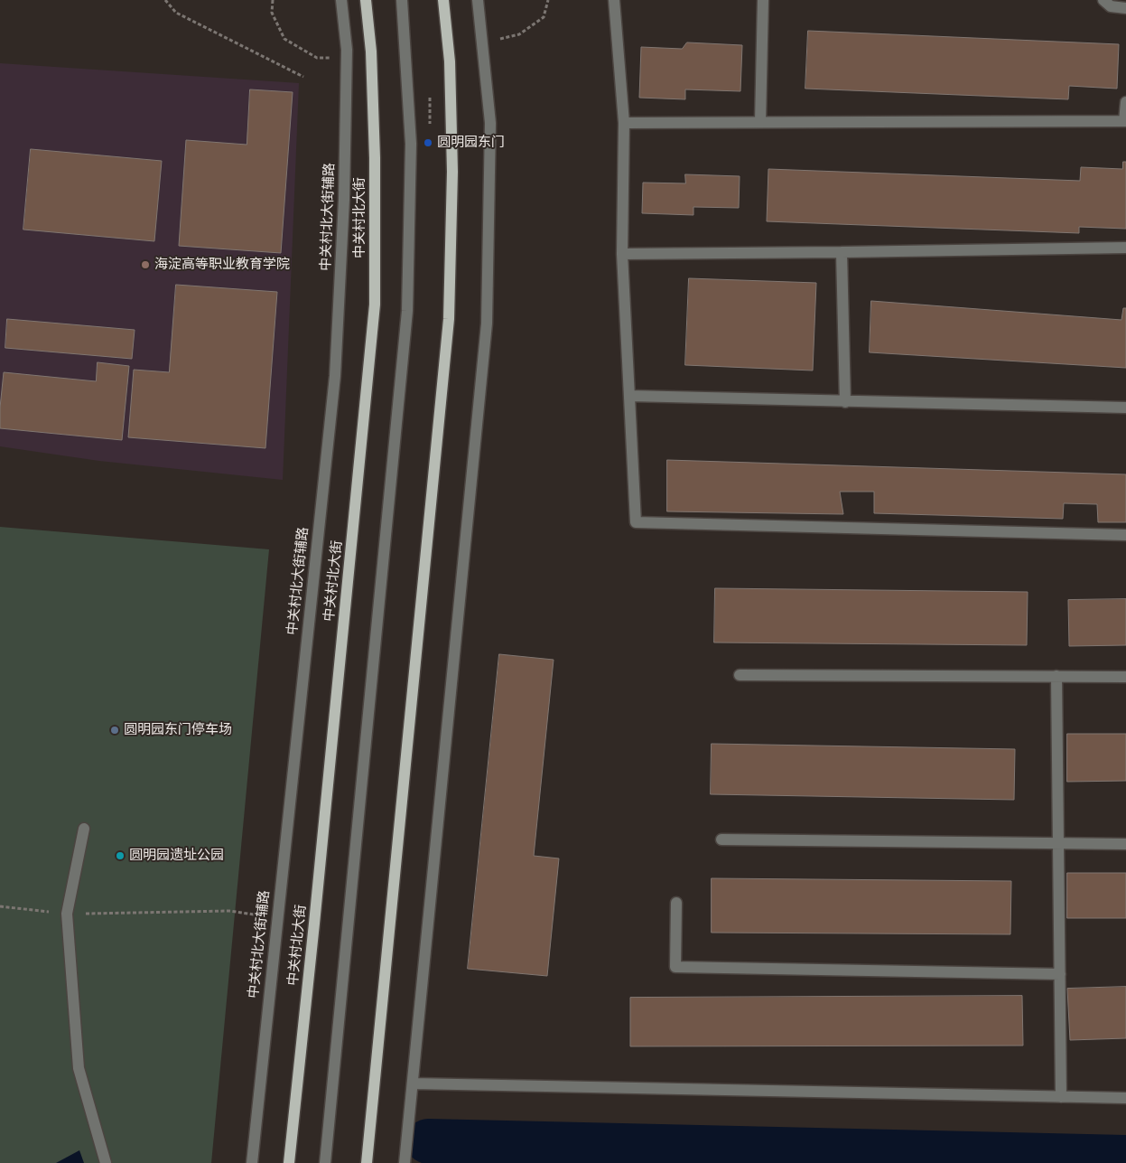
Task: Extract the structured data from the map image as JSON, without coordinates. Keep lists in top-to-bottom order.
{
  "streets": {
    "main road": ["中关村北大街"],
    "street": ["中关村北大街辅路"]
  },
  "places": [
    "圆明园东门",
    "海淀高等职业教育学院",
    "圆明园东门停车场",
    "圆明园遗址公园"
  ]
}
